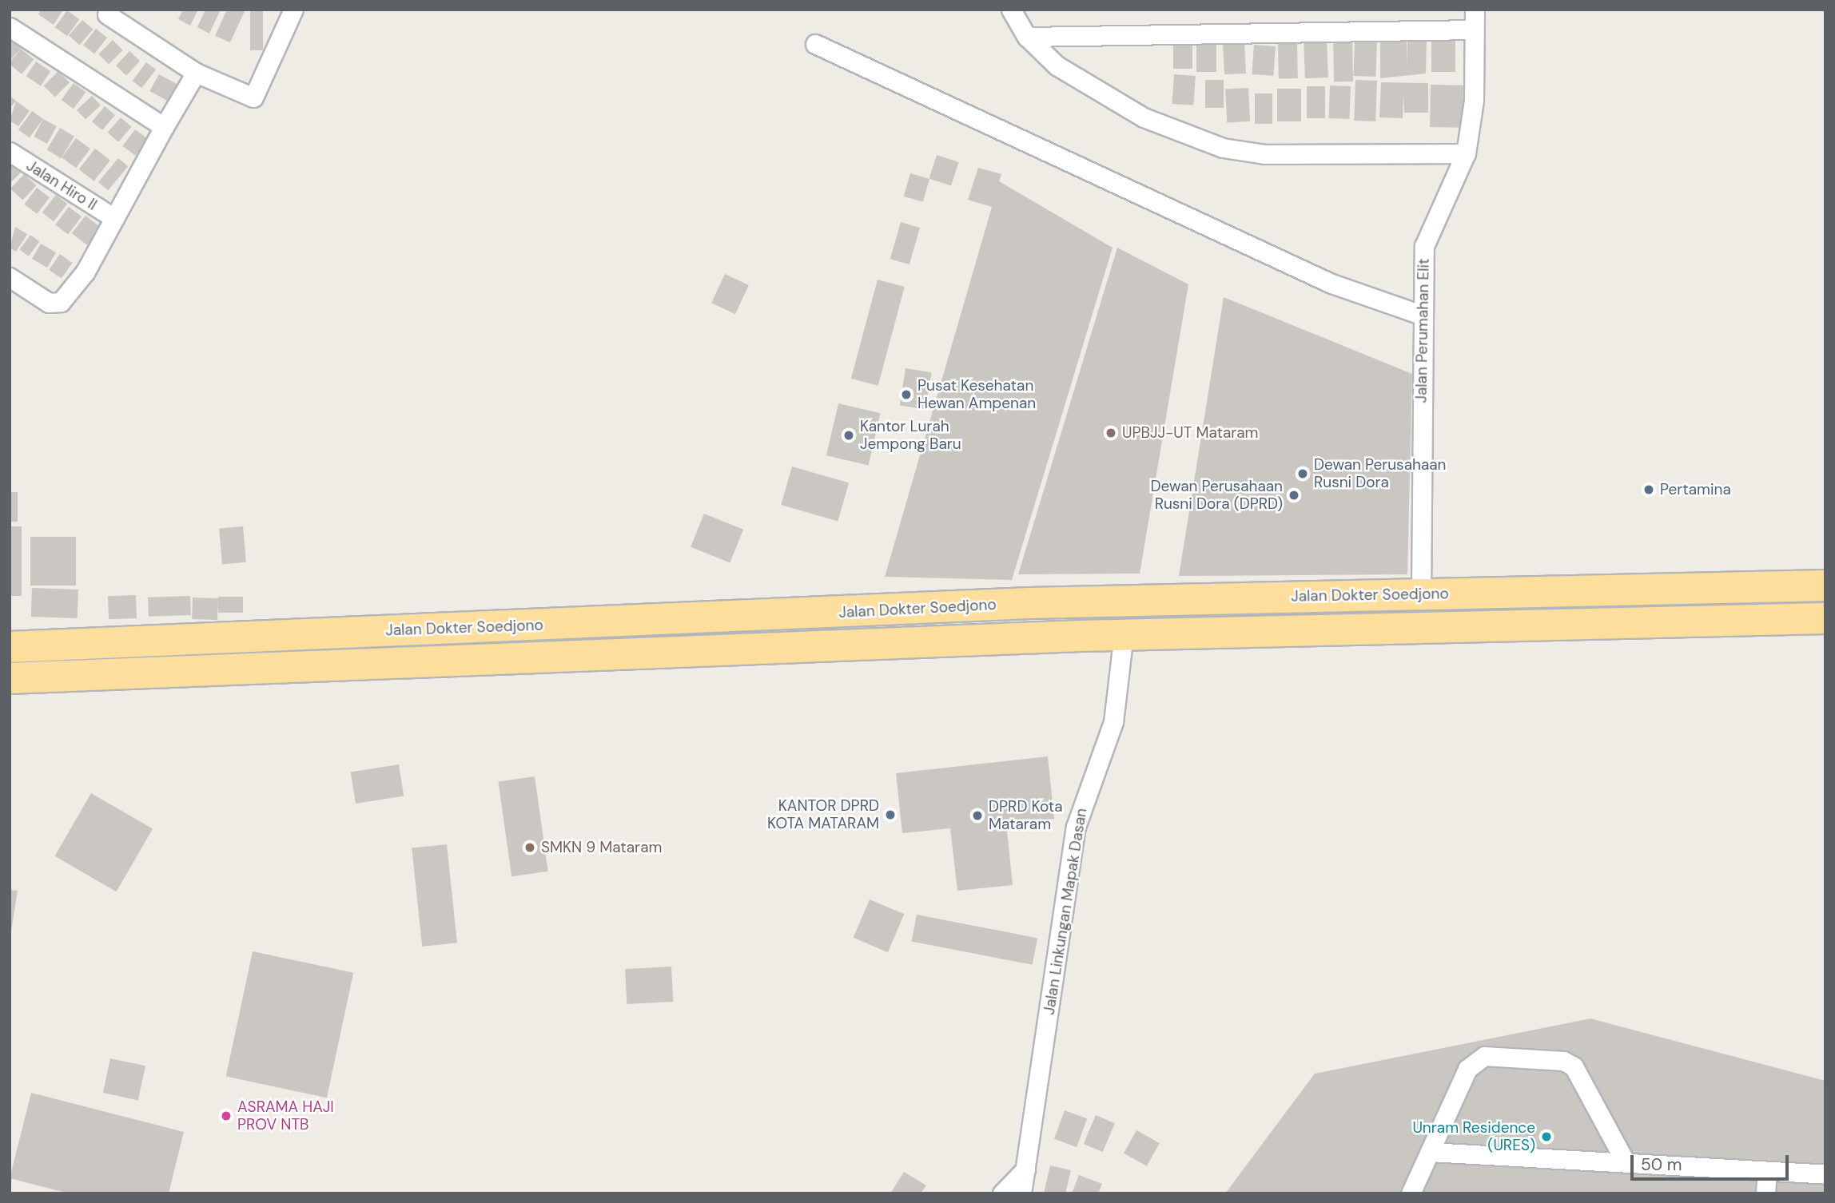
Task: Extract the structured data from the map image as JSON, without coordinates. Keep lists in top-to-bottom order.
{
  "streets": {
    "highway": ["Jalan Dokter Soedjono"],
    "street": ["Jalan Hiro II", "Jalan Perumahan Elit", "Jalan Linkungan Mapak Dasan"]
  },
  "crossings": [
    ["Jalan Perumahan Elit", "Jalan Dokter Soedjono"],
    ["Jalan Dokter Soedjono", "Jalan Linkungan Mapak Dasan"]
  ],
  "places": [
    "Pusat Kesehatan Hewan Ampenan",
    "UPBJJ-UT Mataram",
    "Kantor Lurah Jempong Baru",
    "Dewan Perusahaan Rusni Dora",
    "Pertamina",
    "Dewan Perusahaan Rusni Dora (DPRD)",
    "KANTOR DPRD KOTA MATARAM",
    "DPRD Kota Mataram",
    "SMKN 9 Mataram",
    "ASRAMA HAJI PROV NTB",
    "Unram Residence (URES)"
  ],
  "scale_bar": "50 m"
}
